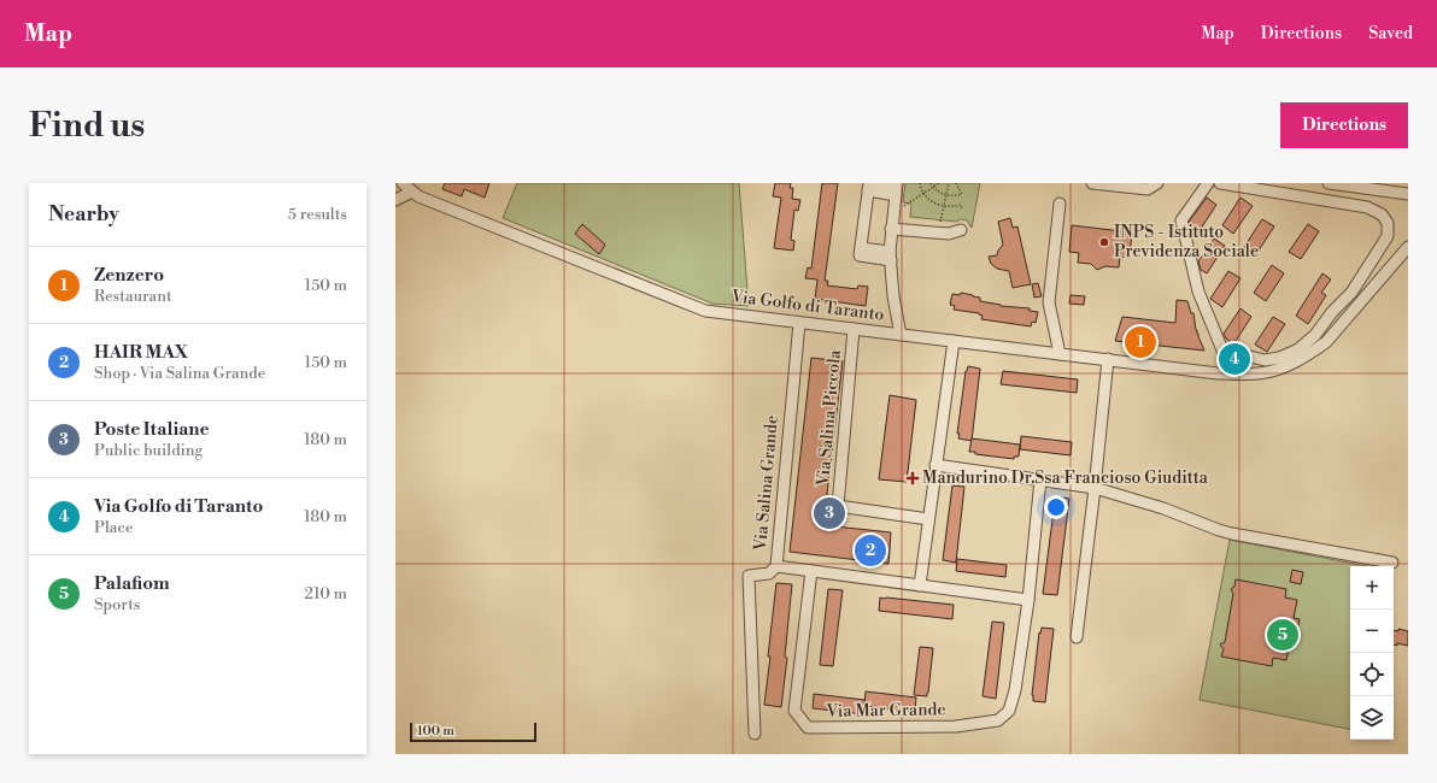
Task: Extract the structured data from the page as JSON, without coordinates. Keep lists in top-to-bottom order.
{
  "streets": {
    "street": [
      "Via Golfo di Taranto",
      "Via Salina Piccola",
      "Via Salina Grande",
      "Via Mar Grande"
    ]
  },
  "crossings": [
    ["Via Golfo di Taranto", "Via Salina Piccola"],
    ["Via Golfo di Taranto", "Via Salina Grande"],
    ["Via Salina Grande", "Via Mar Grande"]
  ],
  "places": {
    "other": ["INPS - Istituto Previdenza Sociale"],
    "health": ["Mandurino Dr.Ssa Francioso Giuditta"]
  },
  "scale_bar": "100 m",
  "page": {
    "header": "Map",
    "nav": ["Map", "Directions", "Saved"],
    "buttons": "Directions",
    "title": "Find us",
    "heading": ["Nearby", "5 results"],
    "list": [
      {
        "mark": "1",
        "name": "Zenzero",
        "note": "Restaurant",
        "value": "150 m"
      },
      {
        "mark": "2",
        "name": "HAIR MAX",
        "note": "Shop · Via Salina Grande",
        "value": "150 m"
      },
      {
        "mark": "3",
        "name": "Poste Italiane",
        "note": "Public building",
        "value": "180 m"
      },
      {
        "mark": "4",
        "name": "Via Golfo di Taranto",
        "note": "Place",
        "value": "180 m"
      },
      {
        "mark": "5",
        "name": "Palafiom",
        "note": "Sports",
        "value": "210 m"
      }
    ],
    "pins": [
      "1",
      "4",
      "3",
      "2",
      "5"
    ],
    "map_buttons": ["+", "−"],
    "scale": "100 m"
  }
}
